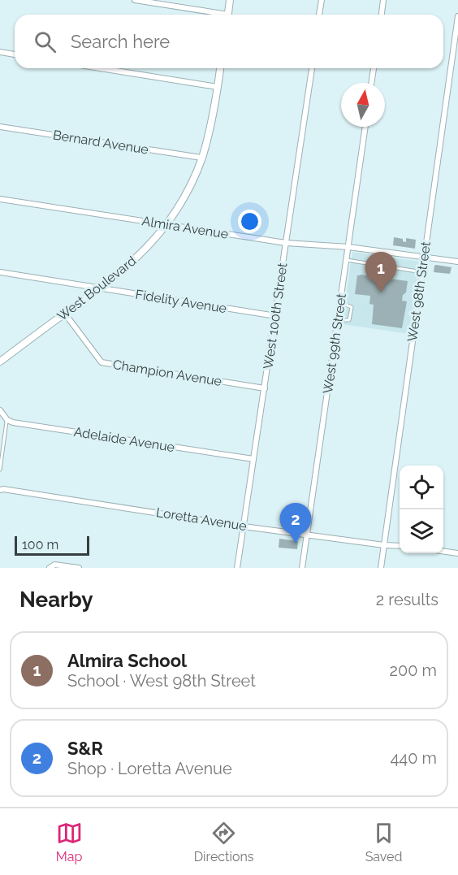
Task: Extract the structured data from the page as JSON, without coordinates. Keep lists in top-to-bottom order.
{
  "streets": {
    "street": [
      "Bernard Avenue",
      "Almira Avenue",
      "West Boulevard",
      "West 98th Street",
      "Fidelity Avenue",
      "West 100th Street",
      "West 99th Street",
      "Champion Avenue",
      "Adelaide Avenue",
      "Loretta Avenue"
    ]
  },
  "crossings": [
    ["Bernard Avenue", "West Boulevard"],
    ["Almira Avenue", "West Boulevard"],
    ["Almira Avenue", "West 98th Street"],
    ["Almira Avenue", "West 100th Street"],
    ["Almira Avenue", "West 99th Street"],
    ["West Boulevard", "Fidelity Avenue"],
    ["West Boulevard", "Champion Avenue"],
    ["West 98th Street", "Loretta Avenue"],
    ["Fidelity Avenue", "West 100th Street"],
    ["West 100th Street", "Champion Avenue"],
    ["West 100th Street", "Adelaide Avenue"],
    ["West 100th Street", "Loretta Avenue"],
    ["West 99th Street", "Loretta Avenue"]
  ],
  "scale_bar": "100 m",
  "north": "top",
  "page": {
    "search": "Search here",
    "pins": ["1", "2"],
    "scale": "100 m",
    "heading": ["Nearby", "2 results"],
    "list": [
      {
        "mark": "1",
        "name": "Almira School",
        "note": "School · West 98th Street",
        "value": "200 m"
      },
      {
        "mark": "2",
        "name": "S&R",
        "note": "Shop · Loretta Avenue",
        "value": "440 m"
      }
    ],
    "nav": ["Map", "Directions", "Saved"]
  }
}
